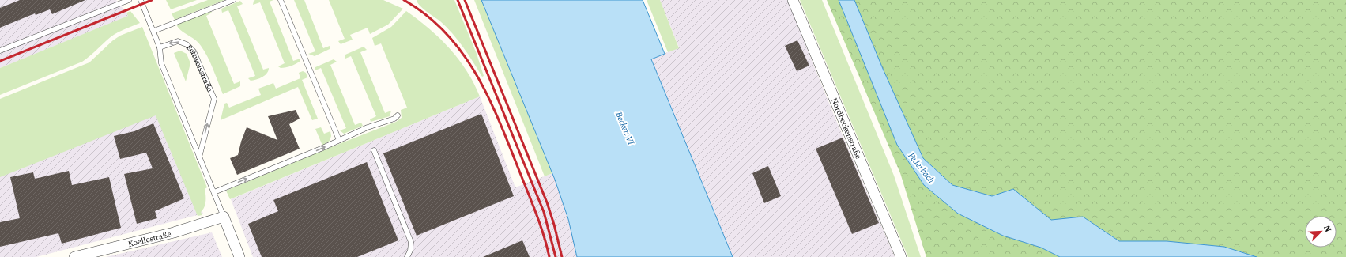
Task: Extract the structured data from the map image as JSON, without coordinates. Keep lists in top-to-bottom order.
{
  "streets": {
    "street": ["Nordbeckenstraße", "Koellestraße"],
    "lane": ["Fettweisstraße"]
  },
  "water": ["Becken VI", "Federbach"],
  "north": "top right"
}
